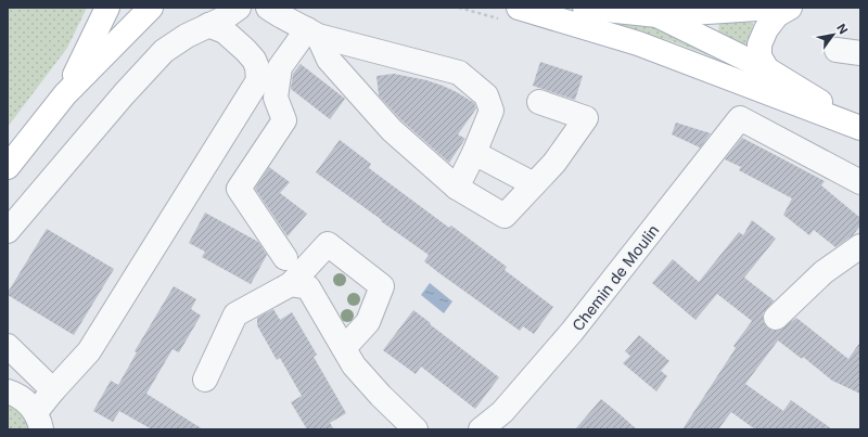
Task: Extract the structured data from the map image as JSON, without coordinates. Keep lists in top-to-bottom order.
{
  "streets": {
    "street": ["Chemin de Moulin"]
  },
  "north": "top right"
}
